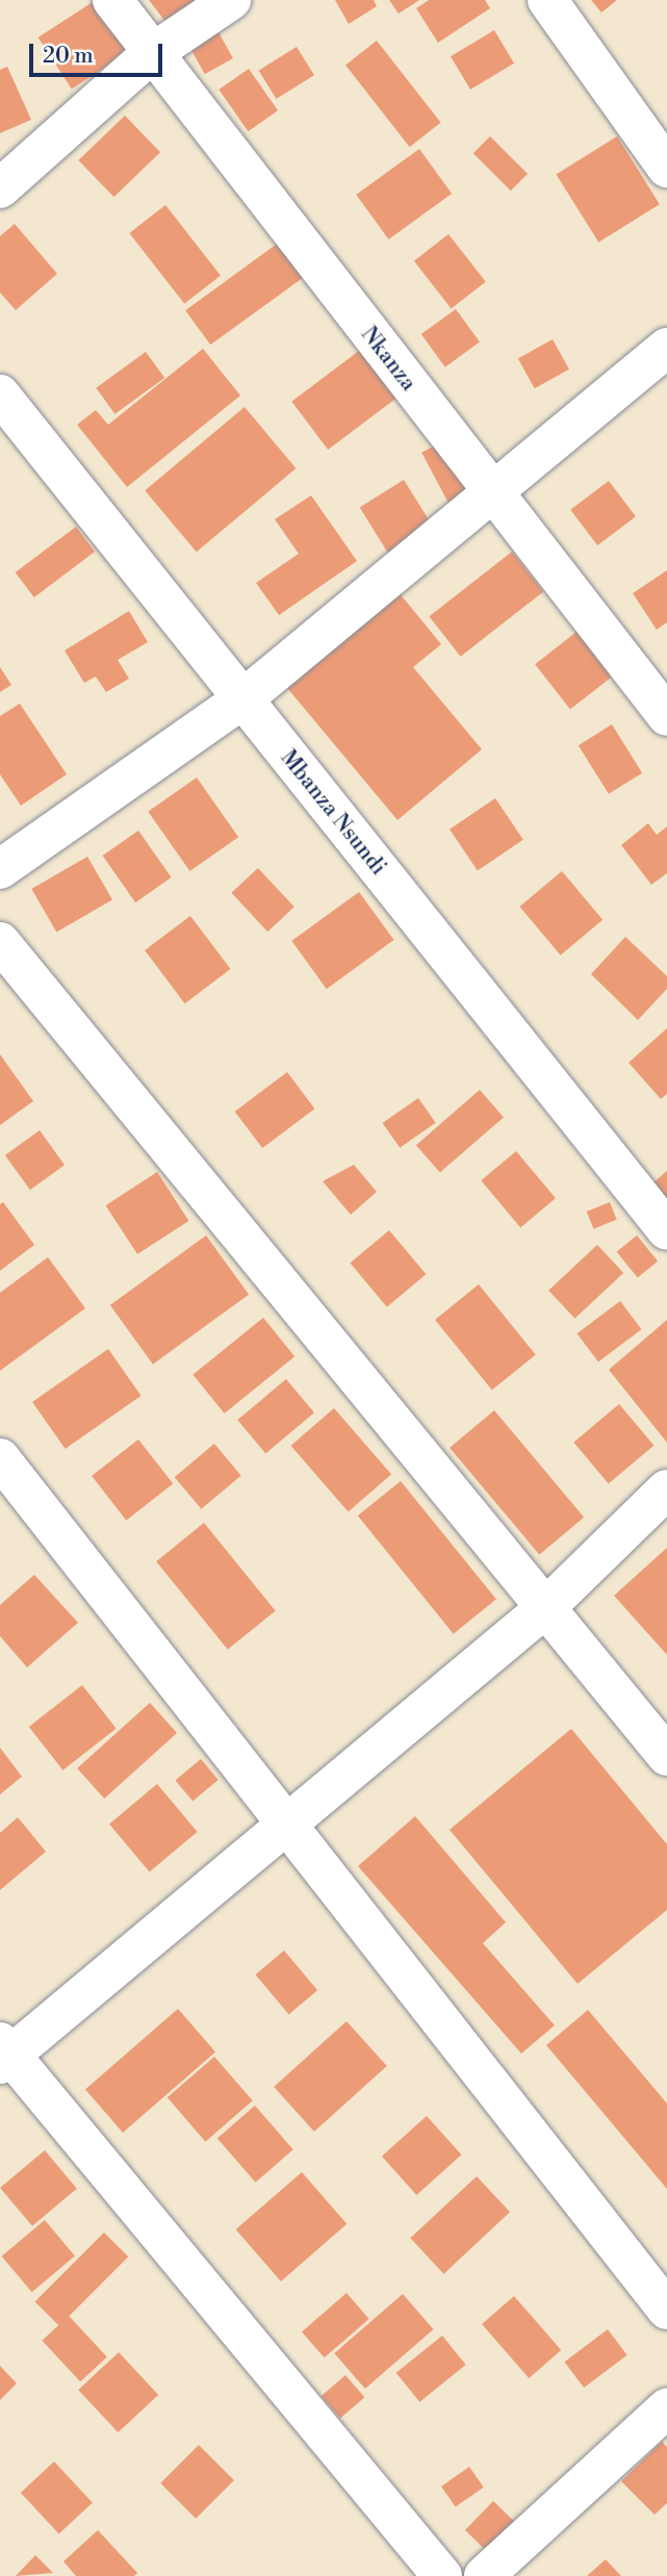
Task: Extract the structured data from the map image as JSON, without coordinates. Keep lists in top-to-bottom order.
{
  "streets": {
    "street": ["Nkanza", "Mbanza Nsundi"]
  },
  "scale_bar": "20 m"
}
